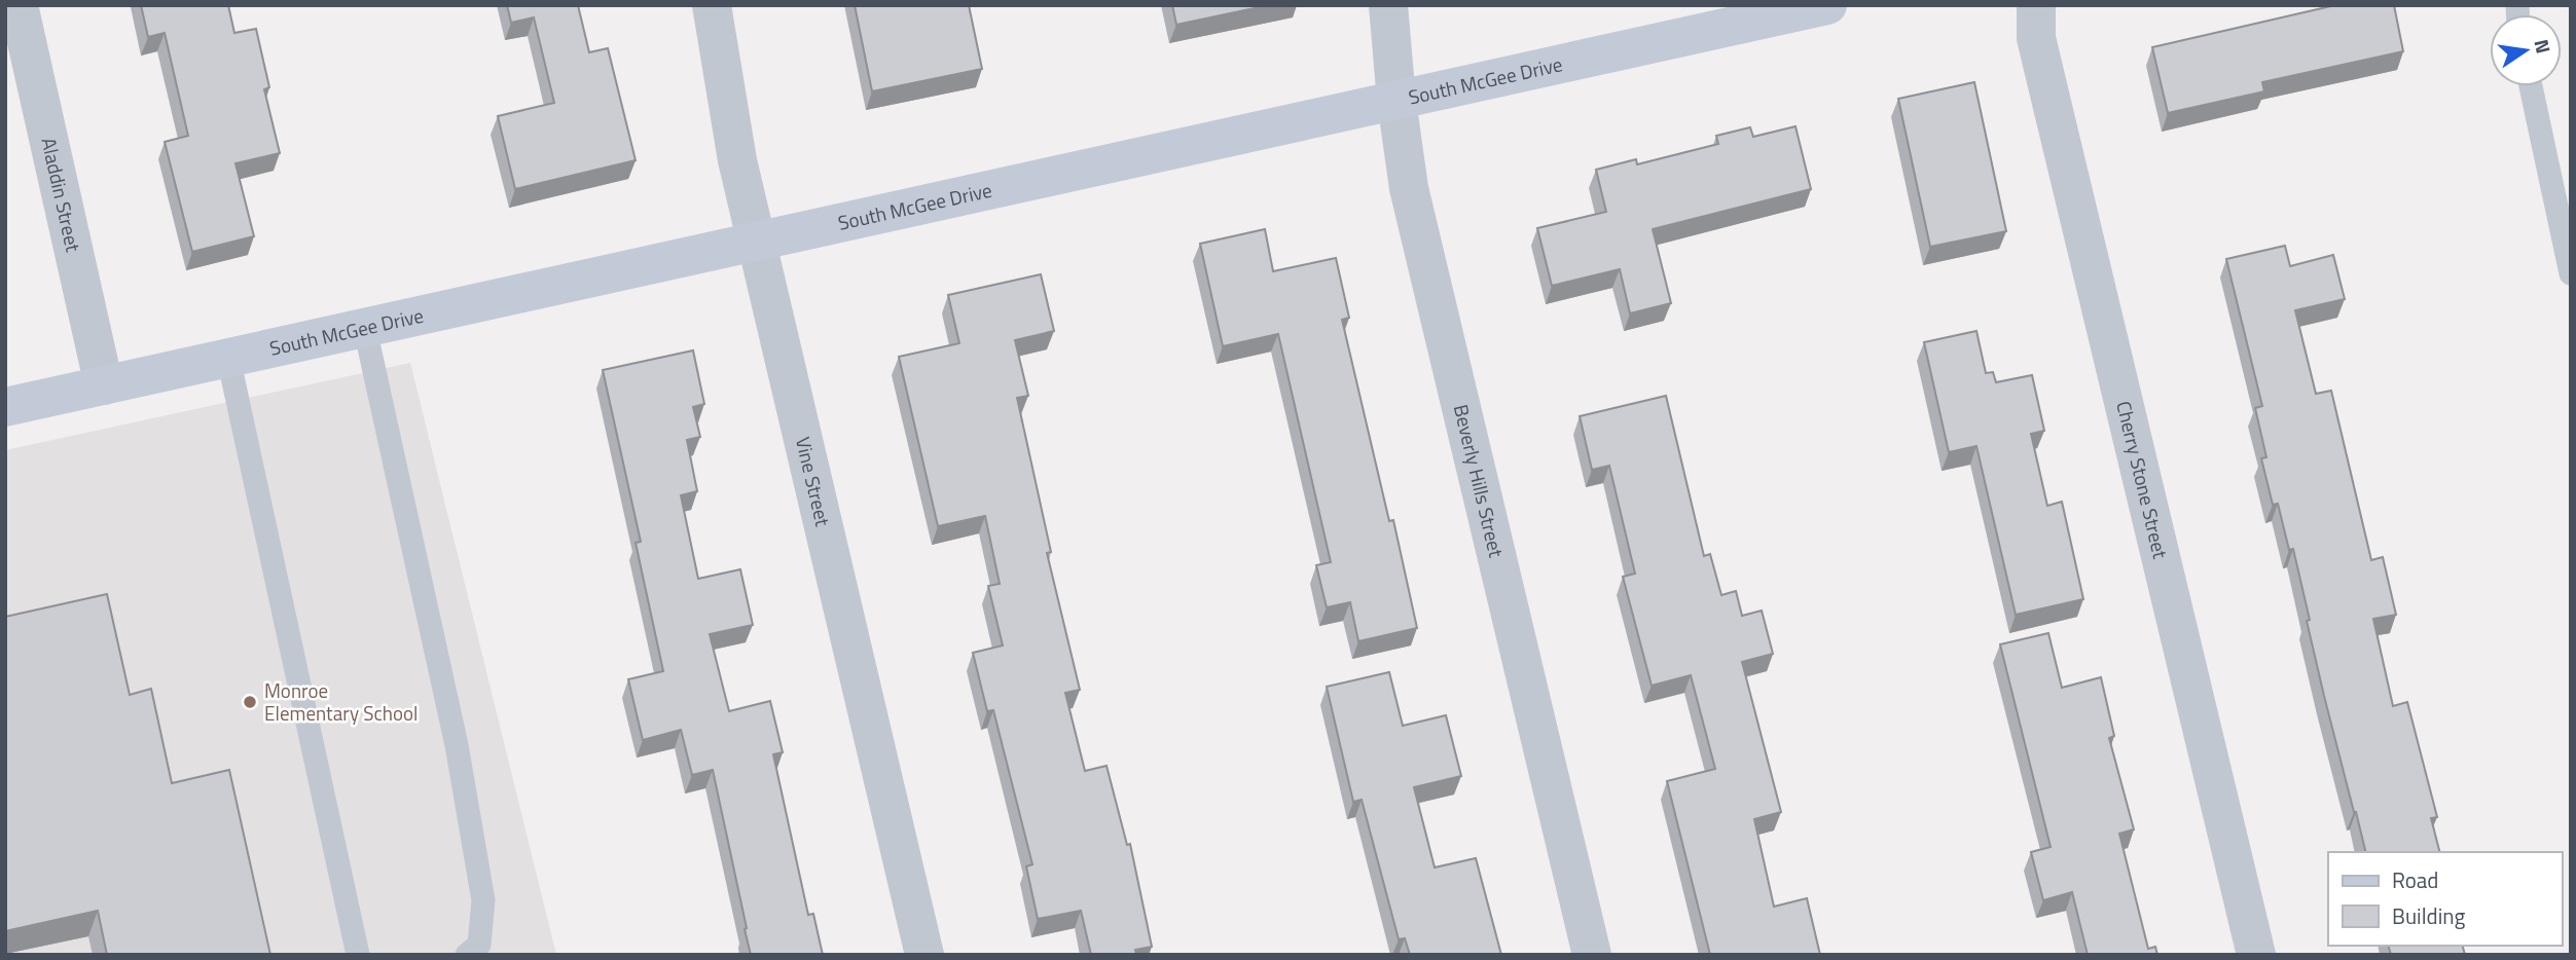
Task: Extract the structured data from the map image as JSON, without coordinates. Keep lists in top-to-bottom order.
{
  "streets": {
    "street": [
      "South McGee Drive",
      "Aladdin Street",
      "Cherry Stone Street",
      "Vine Street",
      "Beverly Hills Street"
    ]
  },
  "crossings": [
    ["South McGee Drive", "Aladdin Street"],
    ["South McGee Drive", "Vine Street"],
    ["South McGee Drive", "Beverly Hills Street"]
  ],
  "places": ["Monroe Elementary School"],
  "legend": ["Road", "Building"],
  "north": "right"
}
